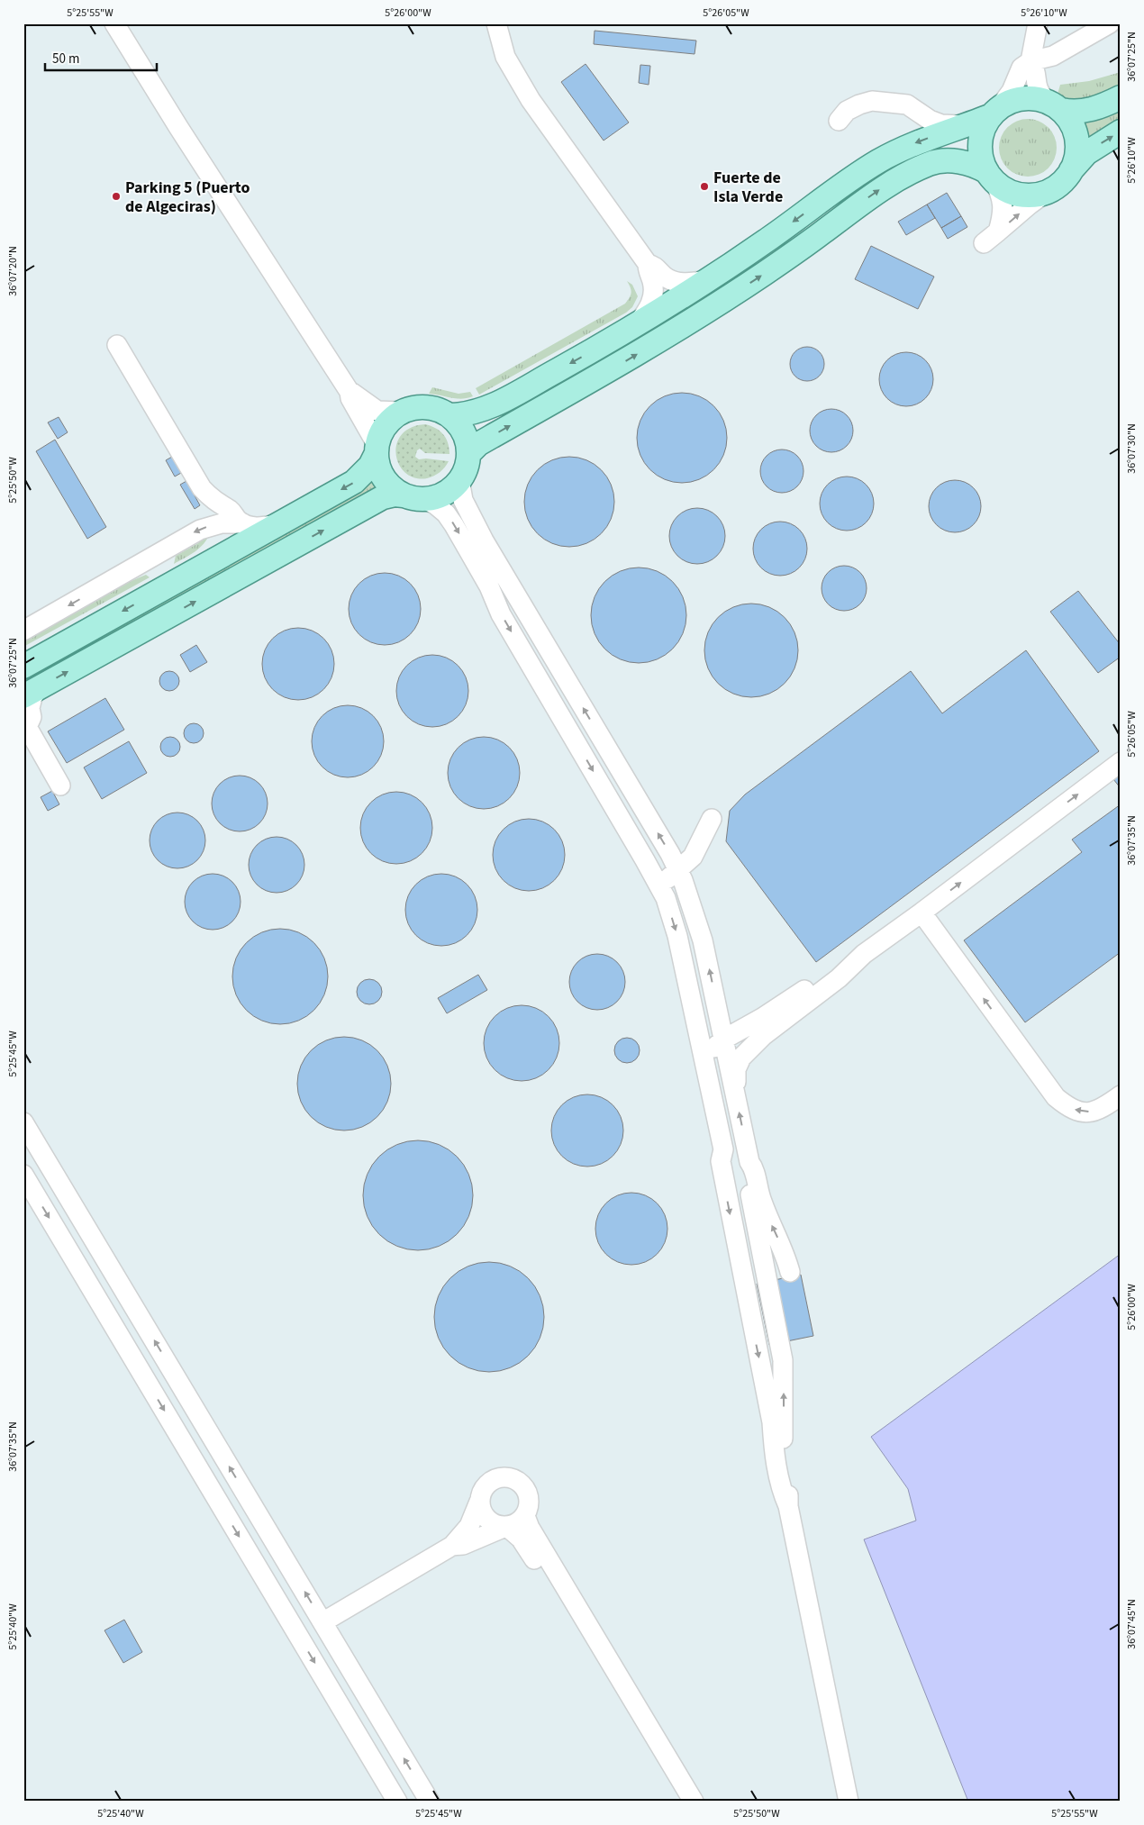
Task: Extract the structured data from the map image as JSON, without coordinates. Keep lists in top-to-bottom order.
{
  "places": ["Fuerte de Isla Verde", "Parking 5 (Puerto de Algeciras)"],
  "scale_bar": "50 m",
  "coordinates": [
    "5°25'55\"W",
    "5°26'00\"W",
    "5°26'05\"W",
    "5°26'10\"W",
    "36°07'25\"N",
    "36°07'20\"N",
    "36°07'30\"N",
    "5°25'50\"W",
    "36°07'35\"N",
    "5°25'45\"W",
    "36°07'45\"N",
    "5°25'40\"W"
  ]
}
